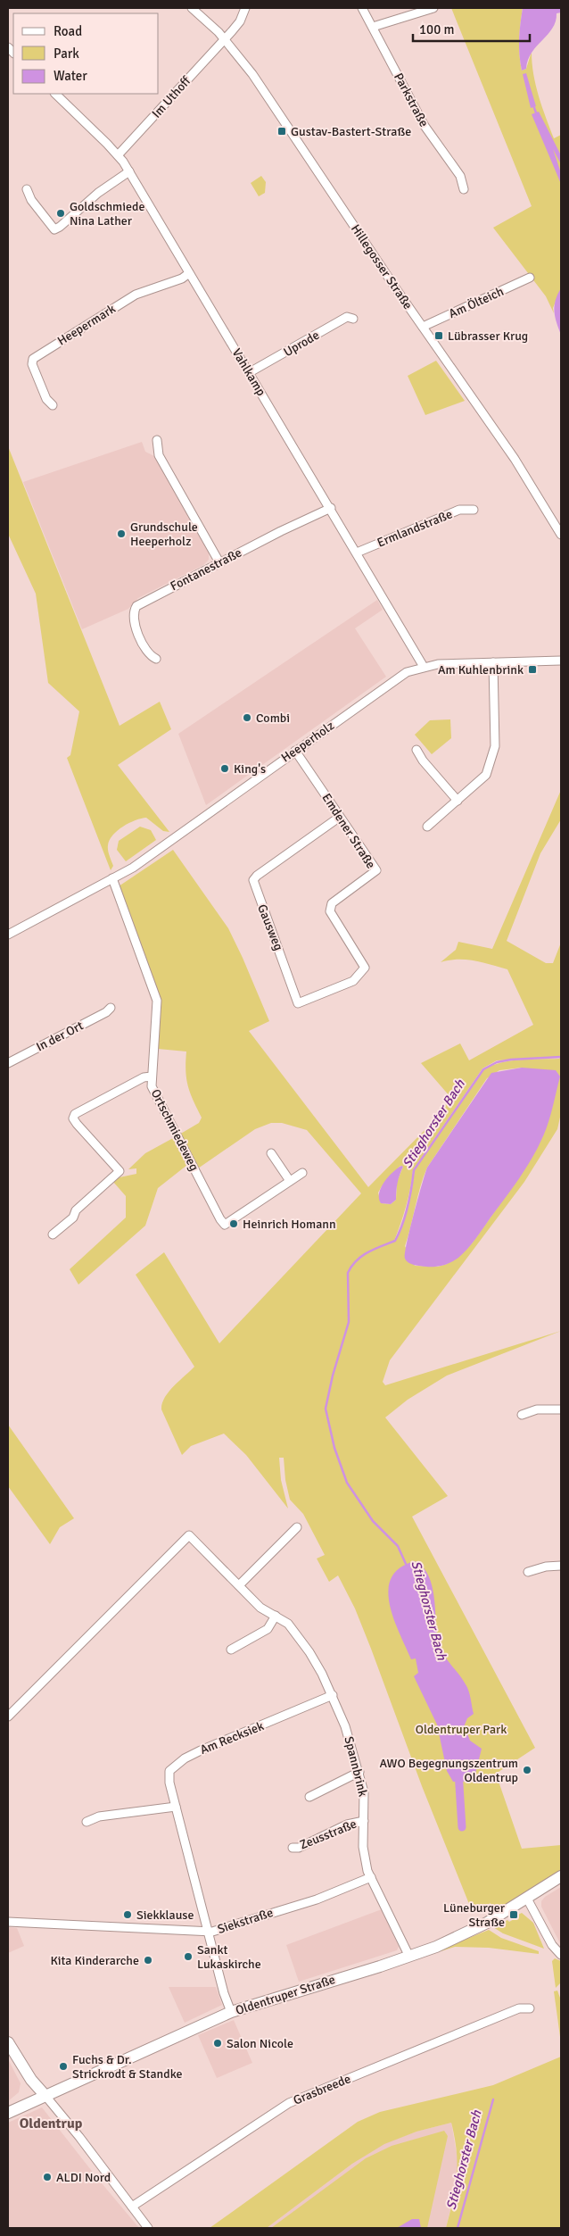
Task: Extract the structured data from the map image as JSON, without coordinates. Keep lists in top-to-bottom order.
{
  "streets": {
    "street": [
      "Im Uthoff",
      "Parkstraße",
      "Hillegosser Straße",
      "Am Ölteich",
      "Heepermark",
      "Uprode",
      "Vahlkamp",
      "Ermlandstraße",
      "Fontanestraße",
      "Heeperholz",
      "Emdener Straße",
      "Gausweg",
      "In der Ort",
      "Ortschmiedeweg",
      "Am Recksiek",
      "Spannbrink",
      "Zeusstraße",
      "Siekstraße",
      "Oldentruper Straße",
      "Grasbreede"
    ]
  },
  "crossings": [
    ["Im Uthoff", "Hillegosser Straße"],
    ["Im Uthoff", "Vahlkamp"],
    ["Hillegosser Straße", "Am Ölteich"],
    ["Heepermark", "Vahlkamp"],
    ["Uprode", "Vahlkamp"],
    ["Vahlkamp", "Ermlandstraße"],
    ["Vahlkamp", "Fontanestraße"],
    ["Vahlkamp", "Heeperholz"],
    ["Heeperholz", "Emdener Straße"],
    ["Heeperholz", "Ortschmiedeweg"],
    ["Emdener Straße", "Gausweg"],
    ["Am Recksiek", "Spannbrink"],
    ["Am Recksiek", "Siekstraße"],
    ["Am Recksiek", "Oldentruper Straße"],
    ["Spannbrink", "Zeusstraße"],
    ["Spannbrink", "Siekstraße"],
    ["Spannbrink", "Oldentruper Straße"]
  ],
  "districts": ["Oldentrup"],
  "water": ["Stieghorster Bach"],
  "parks": ["Oldentruper Park"],
  "places": {
    "transit": [
      "Gustav-Bastert-Straße",
      "Lübrasser Krug",
      "Am Kuhlenbrink",
      "Lüneburger Straße"
    ],
    "other": [
      "Goldschmiede Nina Lather",
      "Grundschule Heeperholz",
      "Combi",
      "King's",
      "Heinrich Homann",
      "AWO Begegnungszentrum Oldentrup",
      "Siekklause",
      "Sankt Lukaskirche",
      "Kita Kinderarche",
      "Salon Nicole",
      "Fuchs & Dr. Strickrodt & Standke",
      "ALDI Nord"
    ]
  },
  "legend": ["Road", "Park", "Water"],
  "scale_bar": "100 m"
}
